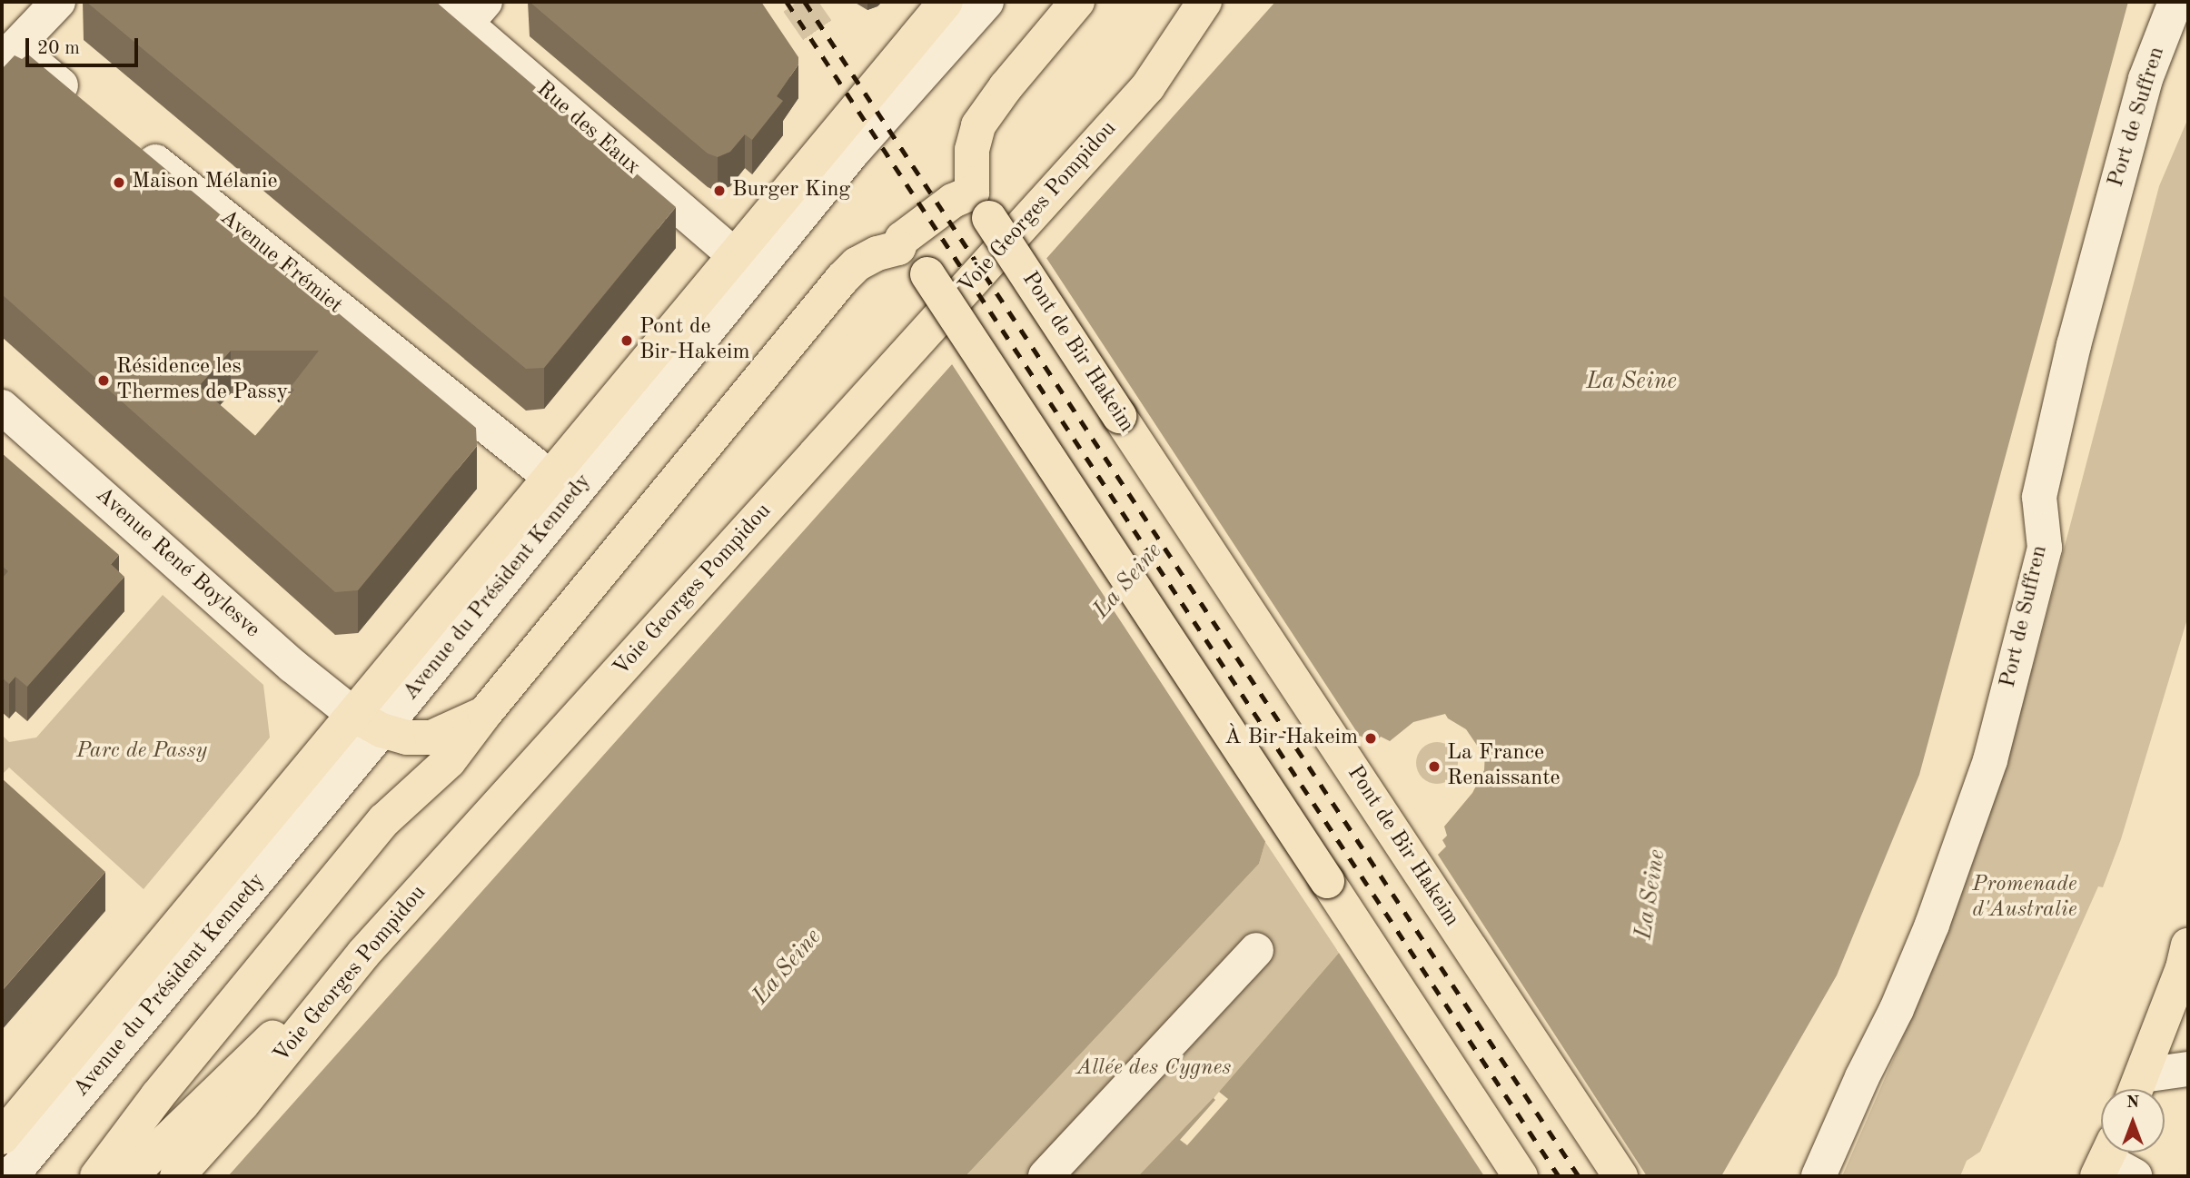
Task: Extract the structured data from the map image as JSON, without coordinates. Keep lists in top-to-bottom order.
{
  "streets": {
    "main road": ["Voie Georges Pompidou", "Pont de Bir Hakeim", "Avenue du Président Kennedy"],
    "street": [
      "Port de Suffren",
      "Rue des Eaux",
      "Avenue Frémiet",
      "Avenue René Boylesve"
    ]
  },
  "crossings": [
    ["Rue des Eaux", "Avenue du Président Kennedy"],
    ["Avenue Frémiet", "Avenue du Président Kennedy"],
    ["Avenue René Boylesve", "Avenue du Président Kennedy"]
  ],
  "water": ["La Seine"],
  "parks": ["Parc de Passy", "Promenade d'Australie", "Allée des Cygnes"],
  "places": [
    "Maison Mélanie",
    "Burger King",
    "Pont de Bir-Hakeim",
    "Résidence les Thermes de Passy",
    "À Bir-Hakeim",
    "La France Renaissante"
  ],
  "scale_bar": "20 m",
  "north": "top"
}
